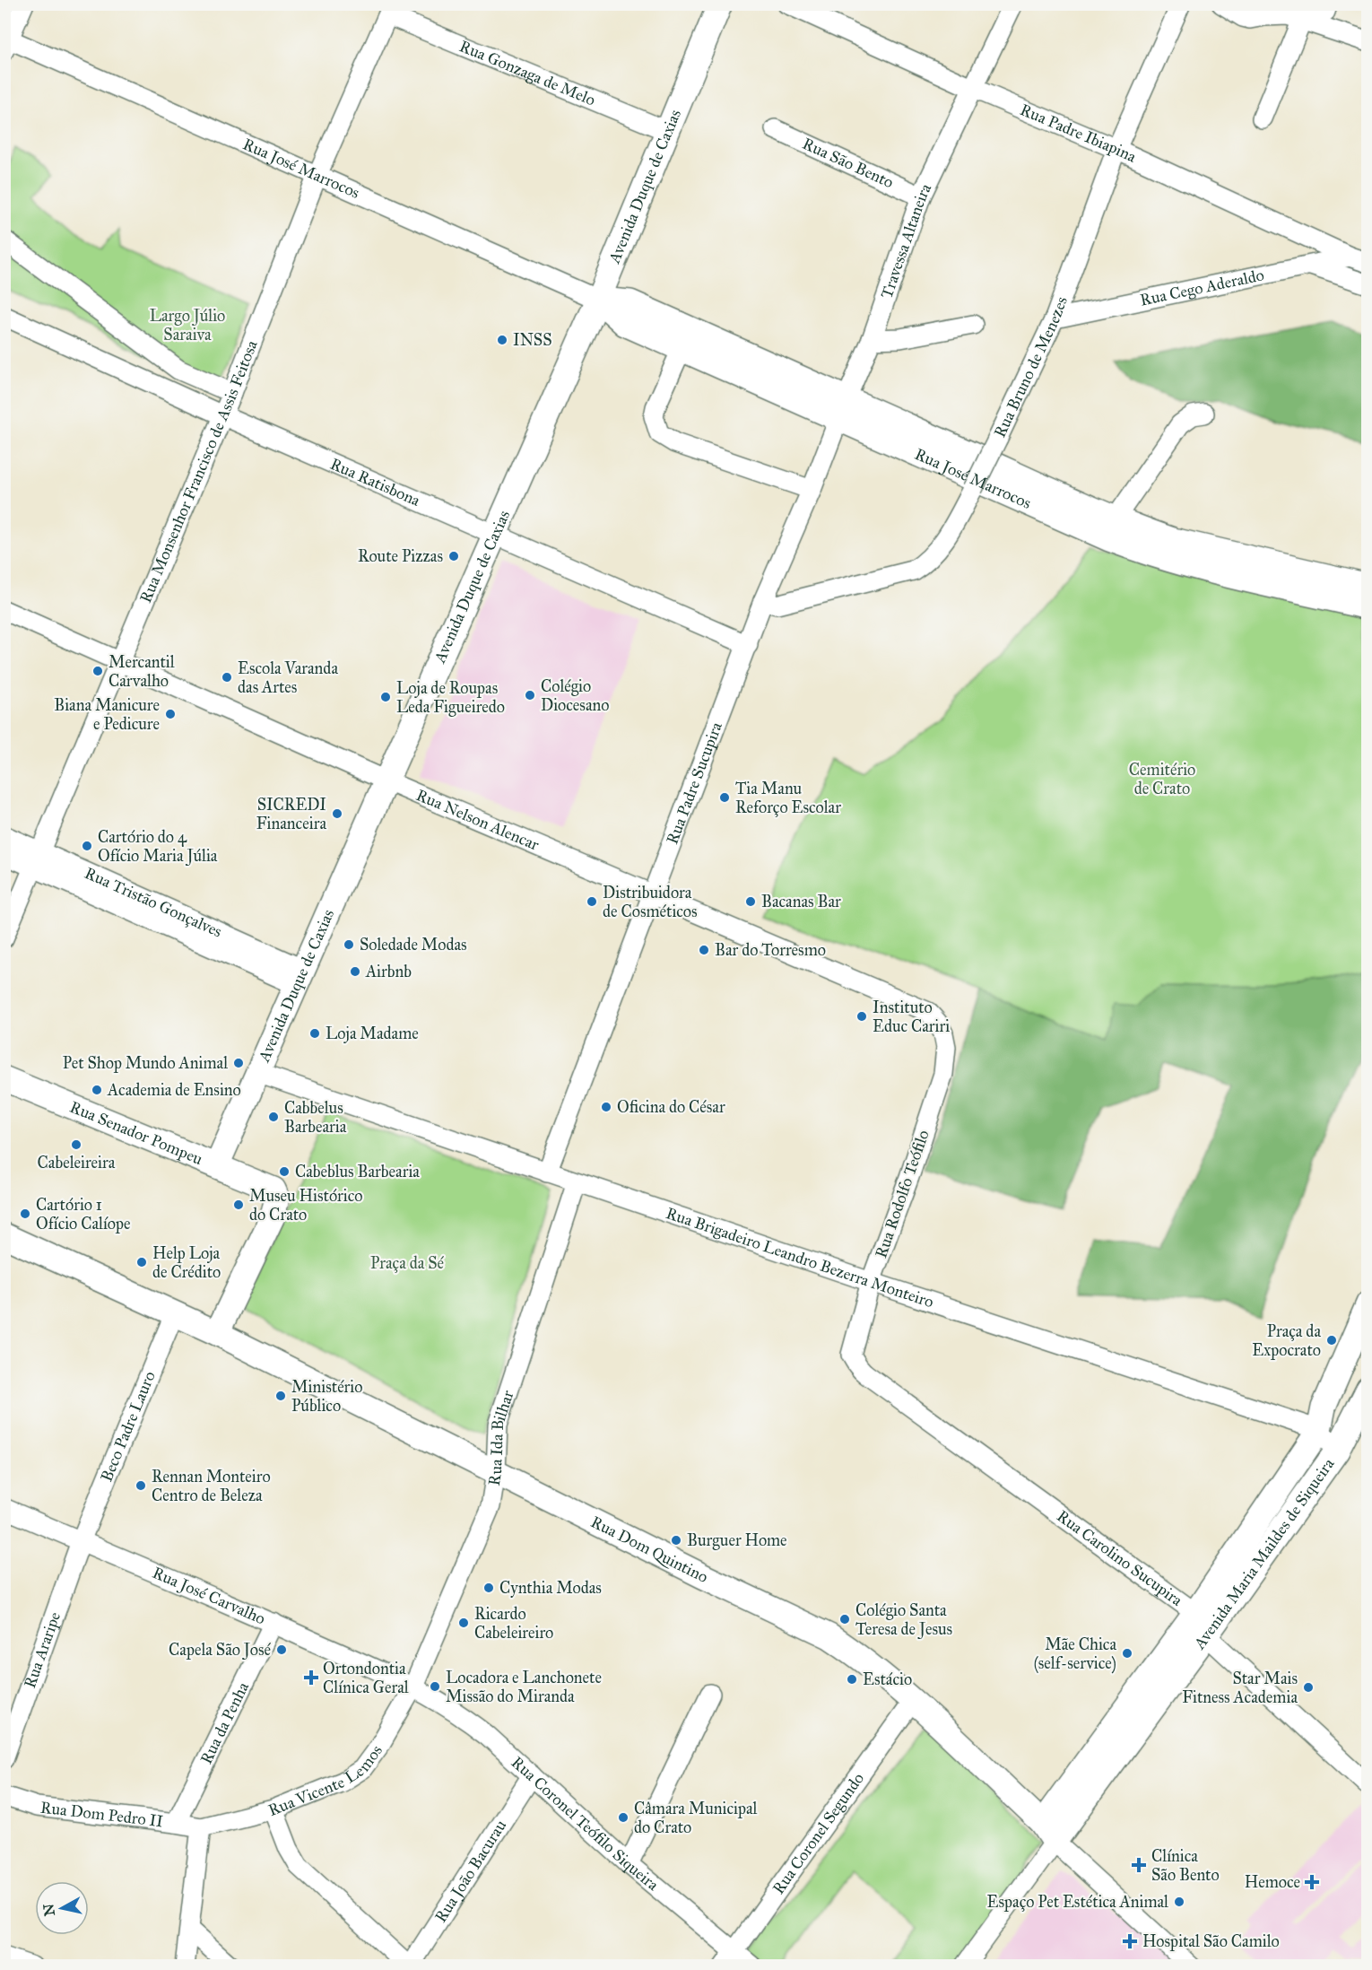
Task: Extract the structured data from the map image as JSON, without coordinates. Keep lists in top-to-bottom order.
{
  "streets": {
    "main road": [
      "Rua José Marrocos",
      "Avenida Duque de Caxias",
      "Rua Senador Pompeu",
      "Rua Dom Quintino",
      "Avenida Maria Maildes de Siqueira"
    ],
    "street": [
      "Rua Gonzaga de Melo",
      "Rua Padre Ibiapina",
      "Rua São Bento",
      "Travessa Altaneira",
      "Rua Cego Aderaldo",
      "Rua Bruno de Menezes",
      "Rua Monsenhor Francisco de Assis Feitosa",
      "Rua Ratisbona",
      "Rua Padre Sucupira",
      "Rua Nelson Alencar",
      "Rua Tristão Gonçalves",
      "Rua Rodolfo Teófilo",
      "Rua Brigadeiro Leandro Bezerra Monteiro",
      "Beco Padre Lauro",
      "Rua Ida Bilhar",
      "Rua Carolino Sucupira",
      "Rua José Carvalho",
      "Rua Araripe",
      "Rua da Penha",
      "Rua Vicente Lemos",
      "Rua Dom Pedro II",
      "Rua Coronel Teófilo Siqueira",
      "Rua Coronel Segundo",
      "Rua João Bacurau"
    ]
  },
  "crossings": [
    ["Rua Gonzaga de Melo", "Avenida Duque de Caxias"],
    ["Rua Gonzaga de Melo", "Rua Monsenhor Francisco de Assis Feitosa"],
    ["Rua Padre Ibiapina", "Travessa Altaneira"],
    ["Rua Padre Ibiapina", "Rua Cego Aderaldo"],
    ["Rua Padre Ibiapina", "Rua Bruno de Menezes"],
    ["Rua São Bento", "Travessa Altaneira"],
    ["Rua José Marrocos", "Avenida Duque de Caxias"],
    ["Rua José Marrocos", "Travessa Altaneira"],
    ["Rua José Marrocos", "Rua Monsenhor Francisco de Assis Feitosa"],
    ["Rua José Marrocos", "Rua Padre Sucupira"],
    ["Avenida Duque de Caxias", "Rua Ratisbona"],
    ["Avenida Duque de Caxias", "Rua Nelson Alencar"],
    ["Avenida Duque de Caxias", "Rua Tristão Gonçalves"],
    ["Avenida Duque de Caxias", "Rua Senador Pompeu"],
    ["Avenida Duque de Caxias", "Rua Brigadeiro Leandro Bezerra Monteiro"],
    ["Travessa Altaneira", "Rua Padre Sucupira"],
    ["Rua Cego Aderaldo", "Rua Bruno de Menezes"],
    ["Rua Bruno de Menezes", "Rua Padre Sucupira"],
    ["Rua Monsenhor Francisco de Assis Feitosa", "Rua Ratisbona"],
    ["Rua Monsenhor Francisco de Assis Feitosa", "Rua Nelson Alencar"],
    ["Rua Monsenhor Francisco de Assis Feitosa", "Rua Tristão Gonçalves"],
    ["Rua Ratisbona", "Rua Padre Sucupira"],
    ["Rua Padre Sucupira", "Rua Nelson Alencar"],
    ["Rua Padre Sucupira", "Rua Brigadeiro Leandro Bezerra Monteiro"],
    ["Rua Nelson Alencar", "Rua Rodolfo Teófilo"],
    ["Rua Senador Pompeu", "Rua Dom Quintino"],
    ["Rua Rodolfo Teófilo", "Rua Brigadeiro Leandro Bezerra Monteiro"],
    ["Rua Rodolfo Teófilo", "Rua Carolino Sucupira"],
    ["Rua Brigadeiro Leandro Bezerra Monteiro", "Rua Ida Bilhar"],
    ["Rua Brigadeiro Leandro Bezerra Monteiro", "Avenida Maria Maildes de Siqueira"],
    ["Beco Padre Lauro", "Rua Dom Quintino"],
    ["Beco Padre Lauro", "Rua José Carvalho"],
    ["Beco Padre Lauro", "Rua Araripe"],
    ["Rua Ida Bilhar", "Rua Dom Quintino"],
    ["Rua Ida Bilhar", "Rua José Carvalho"],
    ["Rua Ida Bilhar", "Rua Vicente Lemos"],
    ["Rua Ida Bilhar", "Rua Coronel Teófilo Siqueira"],
    ["Rua Dom Quintino", "Avenida Maria Maildes de Siqueira"],
    ["Rua Dom Quintino", "Rua Coronel Segundo"],
    ["Avenida Maria Maildes de Siqueira", "Rua Carolino Sucupira"],
    ["Rua José Carvalho", "Rua Araripe"],
    ["Rua José Carvalho", "Rua da Penha"],
    ["Rua José Carvalho", "Rua Vicente Lemos"],
    ["Rua José Carvalho", "Rua Coronel Teófilo Siqueira"],
    ["Rua da Penha", "Rua Dom Pedro II"],
    ["Rua Vicente Lemos", "Rua Dom Pedro II"],
    ["Rua Vicente Lemos", "Rua Coronel Teófilo Siqueira"],
    ["Rua Coronel Teófilo Siqueira", "Rua Coronel Segundo"],
    ["Rua Coronel Teófilo Siqueira", "Rua João Bacurau"]
  ],
  "parks": ["Largo Júlio Saraiva", "Cemitério de Crato", "Praça da Sé"],
  "places": {
    "other": [
      "INSS",
      "Route Pizzas",
      "Mercantil Carvalho",
      "Escola Varanda das Artes",
      "Colégio Diocesano",
      "Loja de Roupas Leda Figueiredo",
      "Biana Manicure e Pedicure",
      "Tia Manu Reforço Escolar",
      "SICREDI Financeira",
      "Cartório do 4 Ofício Maria Júlia",
      "Distribuidora de Cosméticos",
      "Bacanas Bar",
      "Soledade Modas",
      "Bar do Torresmo",
      "Airbnb",
      "Instituto Educ Cariri",
      "Loja Madame",
      "Pet Shop Mundo Animal",
      "Academia de Ensino",
      "Oficina do César",
      "Cabbelus Barbearia",
      "Cabeleireira",
      "Cabeblus Barbearia",
      "Museu Histórico do Crato",
      "Cartório 1 Ofício Calíope",
      "Help Loja de Crédito",
      "Praça da Expocrato",
      "Ministério Público",
      "Rennan Monteiro Centro de Beleza",
      "Burguer Home",
      "Cynthia Modas",
      "Colégio Santa Teresa de Jesus",
      "Ricardo Cabeleireiro",
      "Capela São José",
      "Mãe Chica (self-service)",
      "Estácio",
      "Locadora e Lanchonete Missão do Miranda",
      "Star Mais Fitness Academia",
      "Câmara Municipal do Crato",
      "Espaço Pet Estética Animal"
    ],
    "health": [
      "Ortondontia Clínica Geral",
      "Clínica São Bento",
      "Hemoce",
      "Hospital São Camilo"
    ]
  },
  "north": "left"
}
